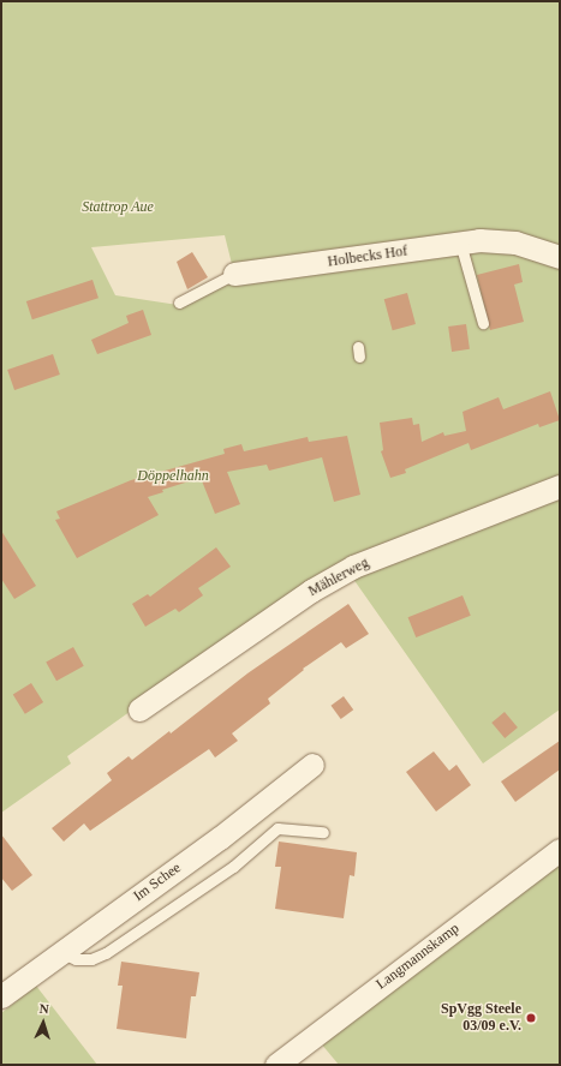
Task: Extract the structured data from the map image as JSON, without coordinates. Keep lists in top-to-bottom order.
{
  "streets": {
    "street": [
      "Holbecks Hof",
      "Mählerweg",
      "Im Schee",
      "Langmannskamp"
    ]
  },
  "parks": ["Stattrop Aue", "Döppelhahn"],
  "places": ["SpVgg Steele 03/09 e.V."],
  "north": "top"
}
